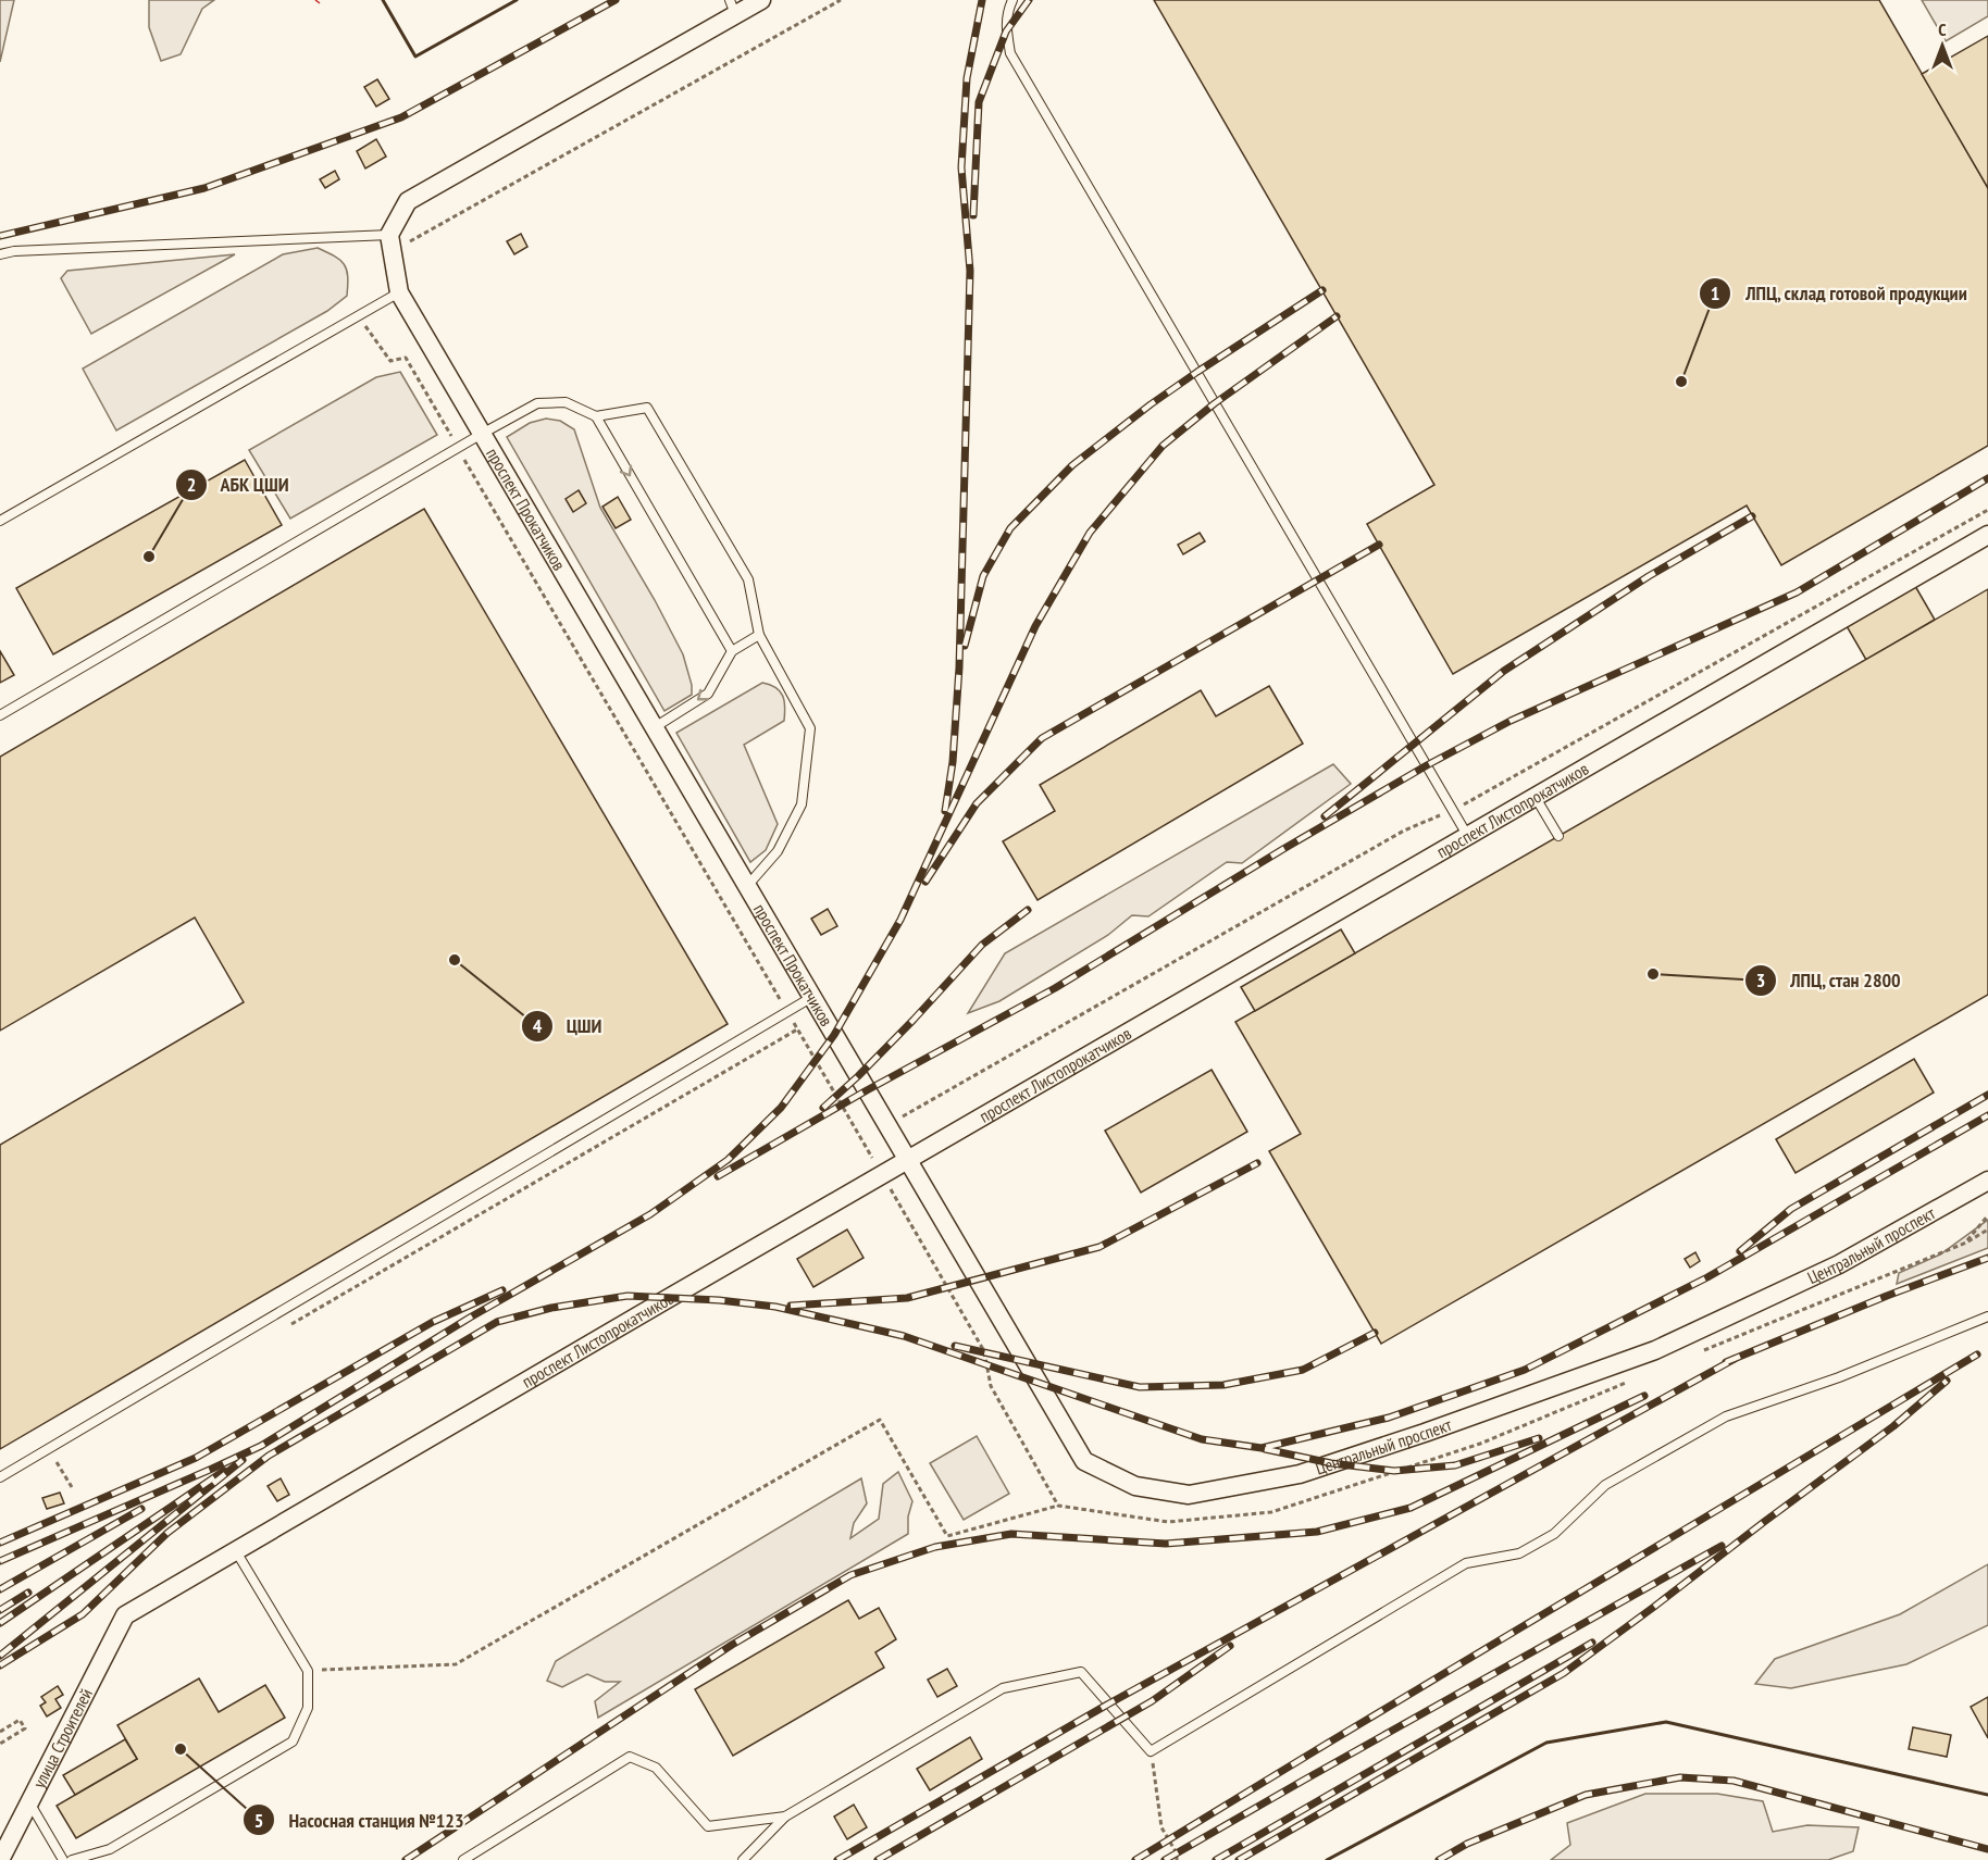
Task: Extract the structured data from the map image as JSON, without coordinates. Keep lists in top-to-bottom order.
{
  "streets": {
    "street": [
      "проспект Прокатчиков",
      "проспект Листопрокатчиков",
      "Центральный проспект",
      "улица Строителей"
    ]
  },
  "crossings": [
    ["проспект Прокатчиков", "проспект Листопрокатчиков"],
    ["проспект Прокатчиков", "Центральный проспект"],
    ["проспект Листопрокатчиков", "Центральный проспект"],
    ["проспект Листопрокатчиков", "улица Строителей"]
  ],
  "places": [
    "ЛПЦ, склад готовой продукции",
    "АБК ЦШИ",
    "ЦШИ",
    "ЛПЦ, стан 2800",
    "Насосная станция №123"
  ],
  "north": "top"
}
